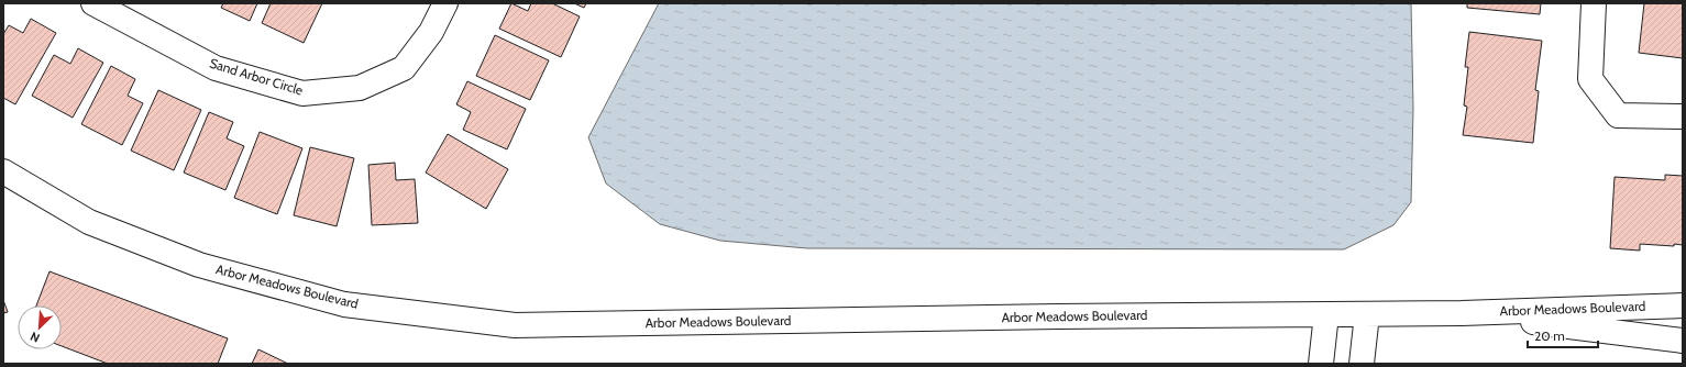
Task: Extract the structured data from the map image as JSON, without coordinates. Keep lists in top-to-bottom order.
{
  "streets": {
    "street": ["Sand Arbor Circle", "Arbor Meadows Boulevard"]
  },
  "scale_bar": "20 m",
  "north": "bottom left"
}
